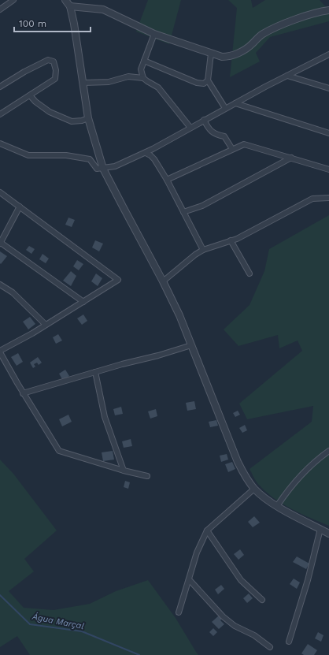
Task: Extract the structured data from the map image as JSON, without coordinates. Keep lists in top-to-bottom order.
{
  "water": ["Água Marçal"],
  "scale_bar": "100 m"
}
